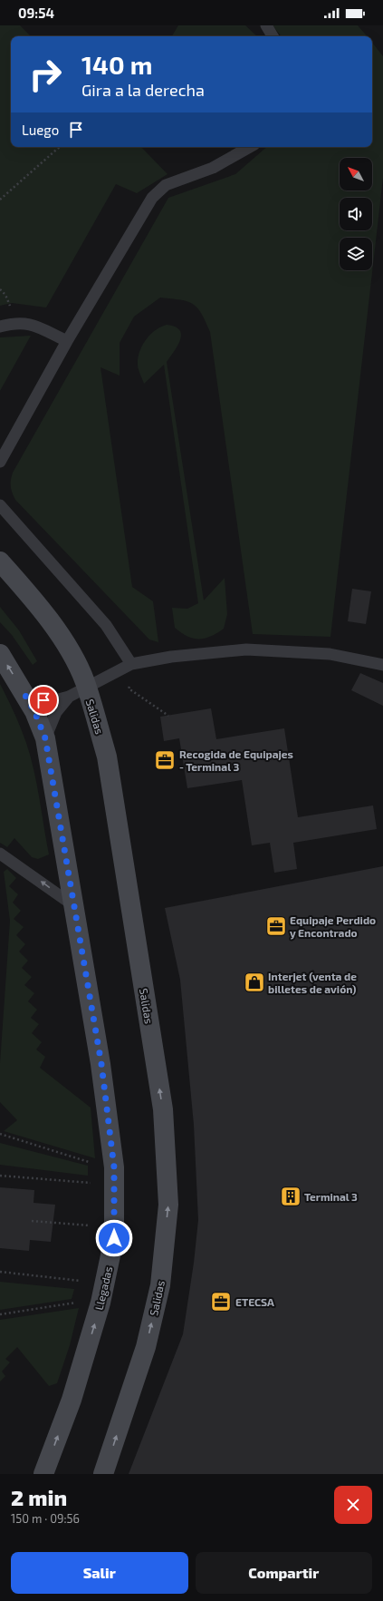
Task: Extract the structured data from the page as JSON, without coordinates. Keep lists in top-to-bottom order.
{
  "streets": {
    "main road": ["Salidas", "Llegadas"]
  },
  "one_way": ["Salidas", "Llegadas"],
  "places": {
    "office": ["Recogida de Equipajes - Terminal 3", "Equipaje Perdido y Encontrado", "ETECSA"],
    "shop": ["Interjet (venta de billetes de avión)"],
    "building": ["Terminal 3"]
  },
  "north": "top left",
  "page": {
    "status": "09:54",
    "turn": ["140 m", "Gira a la derecha"],
    "then": "Luego",
    "heading": ["2 min", "150 m · 09:56"],
    "buttons": ["Salir", "Compartir"]
  }
}
